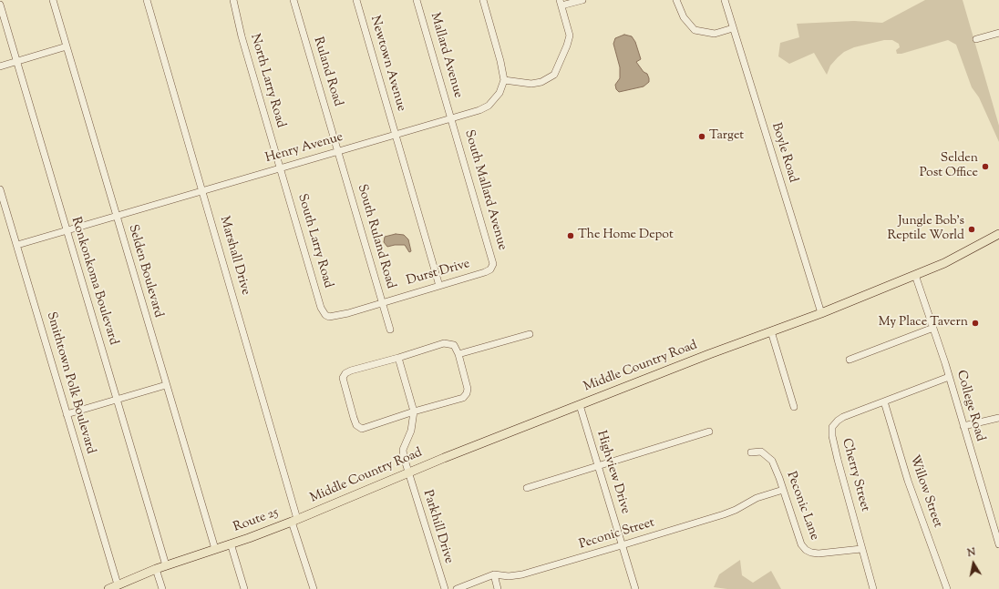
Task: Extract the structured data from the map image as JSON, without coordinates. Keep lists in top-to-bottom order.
{
  "streets": {
    "main road": ["Middle Country Road", "Route 25"],
    "street": [
      "Mallard Avenue",
      "Newtown Avenue",
      "Ruland Road",
      "North Larry Road",
      "Henry Avenue",
      "Boyle Road",
      "South Mallard Avenue",
      "South Ruland Road",
      "South Larry Road",
      "Marshall Drive",
      "Selden Boulevard",
      "Durst Drive",
      "Ronkonkoma Boulevard",
      "Smithtown Polk Boulevard",
      "College Road",
      "Highview Drive",
      "Cherry Street",
      "Willow Street",
      "Peconic Lane",
      "Parkhill Drive",
      "Peconic Street"
    ]
  },
  "crossings": [
    ["Mallard Avenue", "Henry Avenue"],
    ["Mallard Avenue", "South Mallard Avenue"],
    ["Newtown Avenue", "Henry Avenue"],
    ["Newtown Avenue", "Durst Drive"],
    ["Ruland Road", "Henry Avenue"],
    ["Ruland Road", "South Ruland Road"],
    ["North Larry Road", "Henry Avenue"],
    ["North Larry Road", "South Larry Road"],
    ["Henry Avenue", "South Mallard Avenue"],
    ["Henry Avenue", "South Ruland Road"],
    ["Henry Avenue", "South Larry Road"],
    ["Henry Avenue", "Marshall Drive"],
    ["Henry Avenue", "Selden Boulevard"],
    ["Henry Avenue", "Ronkonkoma Boulevard"],
    ["Henry Avenue", "Smithtown Polk Boulevard"],
    ["Boyle Road", "Middle Country Road"],
    ["South Mallard Avenue", "Durst Drive"],
    ["South Ruland Road", "Durst Drive"],
    ["South Larry Road", "Durst Drive"],
    ["Marshall Drive", "Middle Country Road"],
    ["Marshall Drive", "Route 25"],
    ["Middle Country Road", "College Road"],
    ["Middle Country Road", "Highview Drive"],
    ["Middle Country Road", "Route 25"],
    ["Middle Country Road", "Parkhill Drive"],
    ["College Road", "Cherry Street"],
    ["Highview Drive", "Peconic Street"],
    ["Cherry Street", "Willow Street"],
    ["Cherry Street", "Peconic Lane"],
    ["Peconic Lane", "Peconic Street"]
  ],
  "places": [
    "Target",
    "Selden Post Office",
    "Jungle Bob's Reptile World",
    "The Home Depot",
    "My Place Tavern"
  ],
  "north": "top"
}
